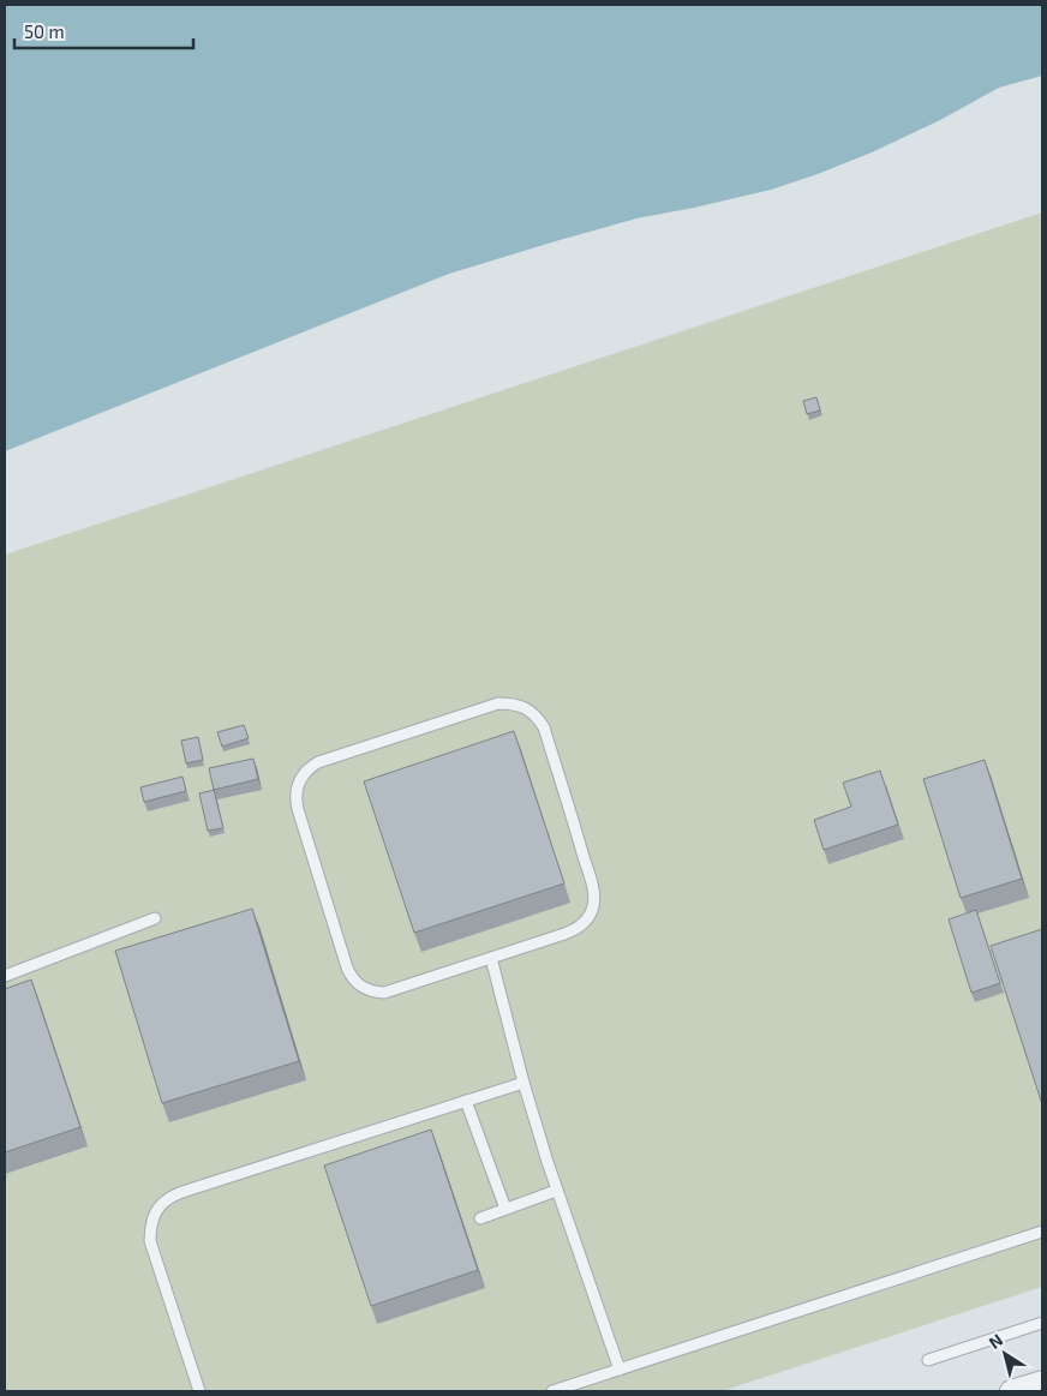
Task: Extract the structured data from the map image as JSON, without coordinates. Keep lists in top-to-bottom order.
{
  "scale_bar": "50 m",
  "north": "top left"
}
